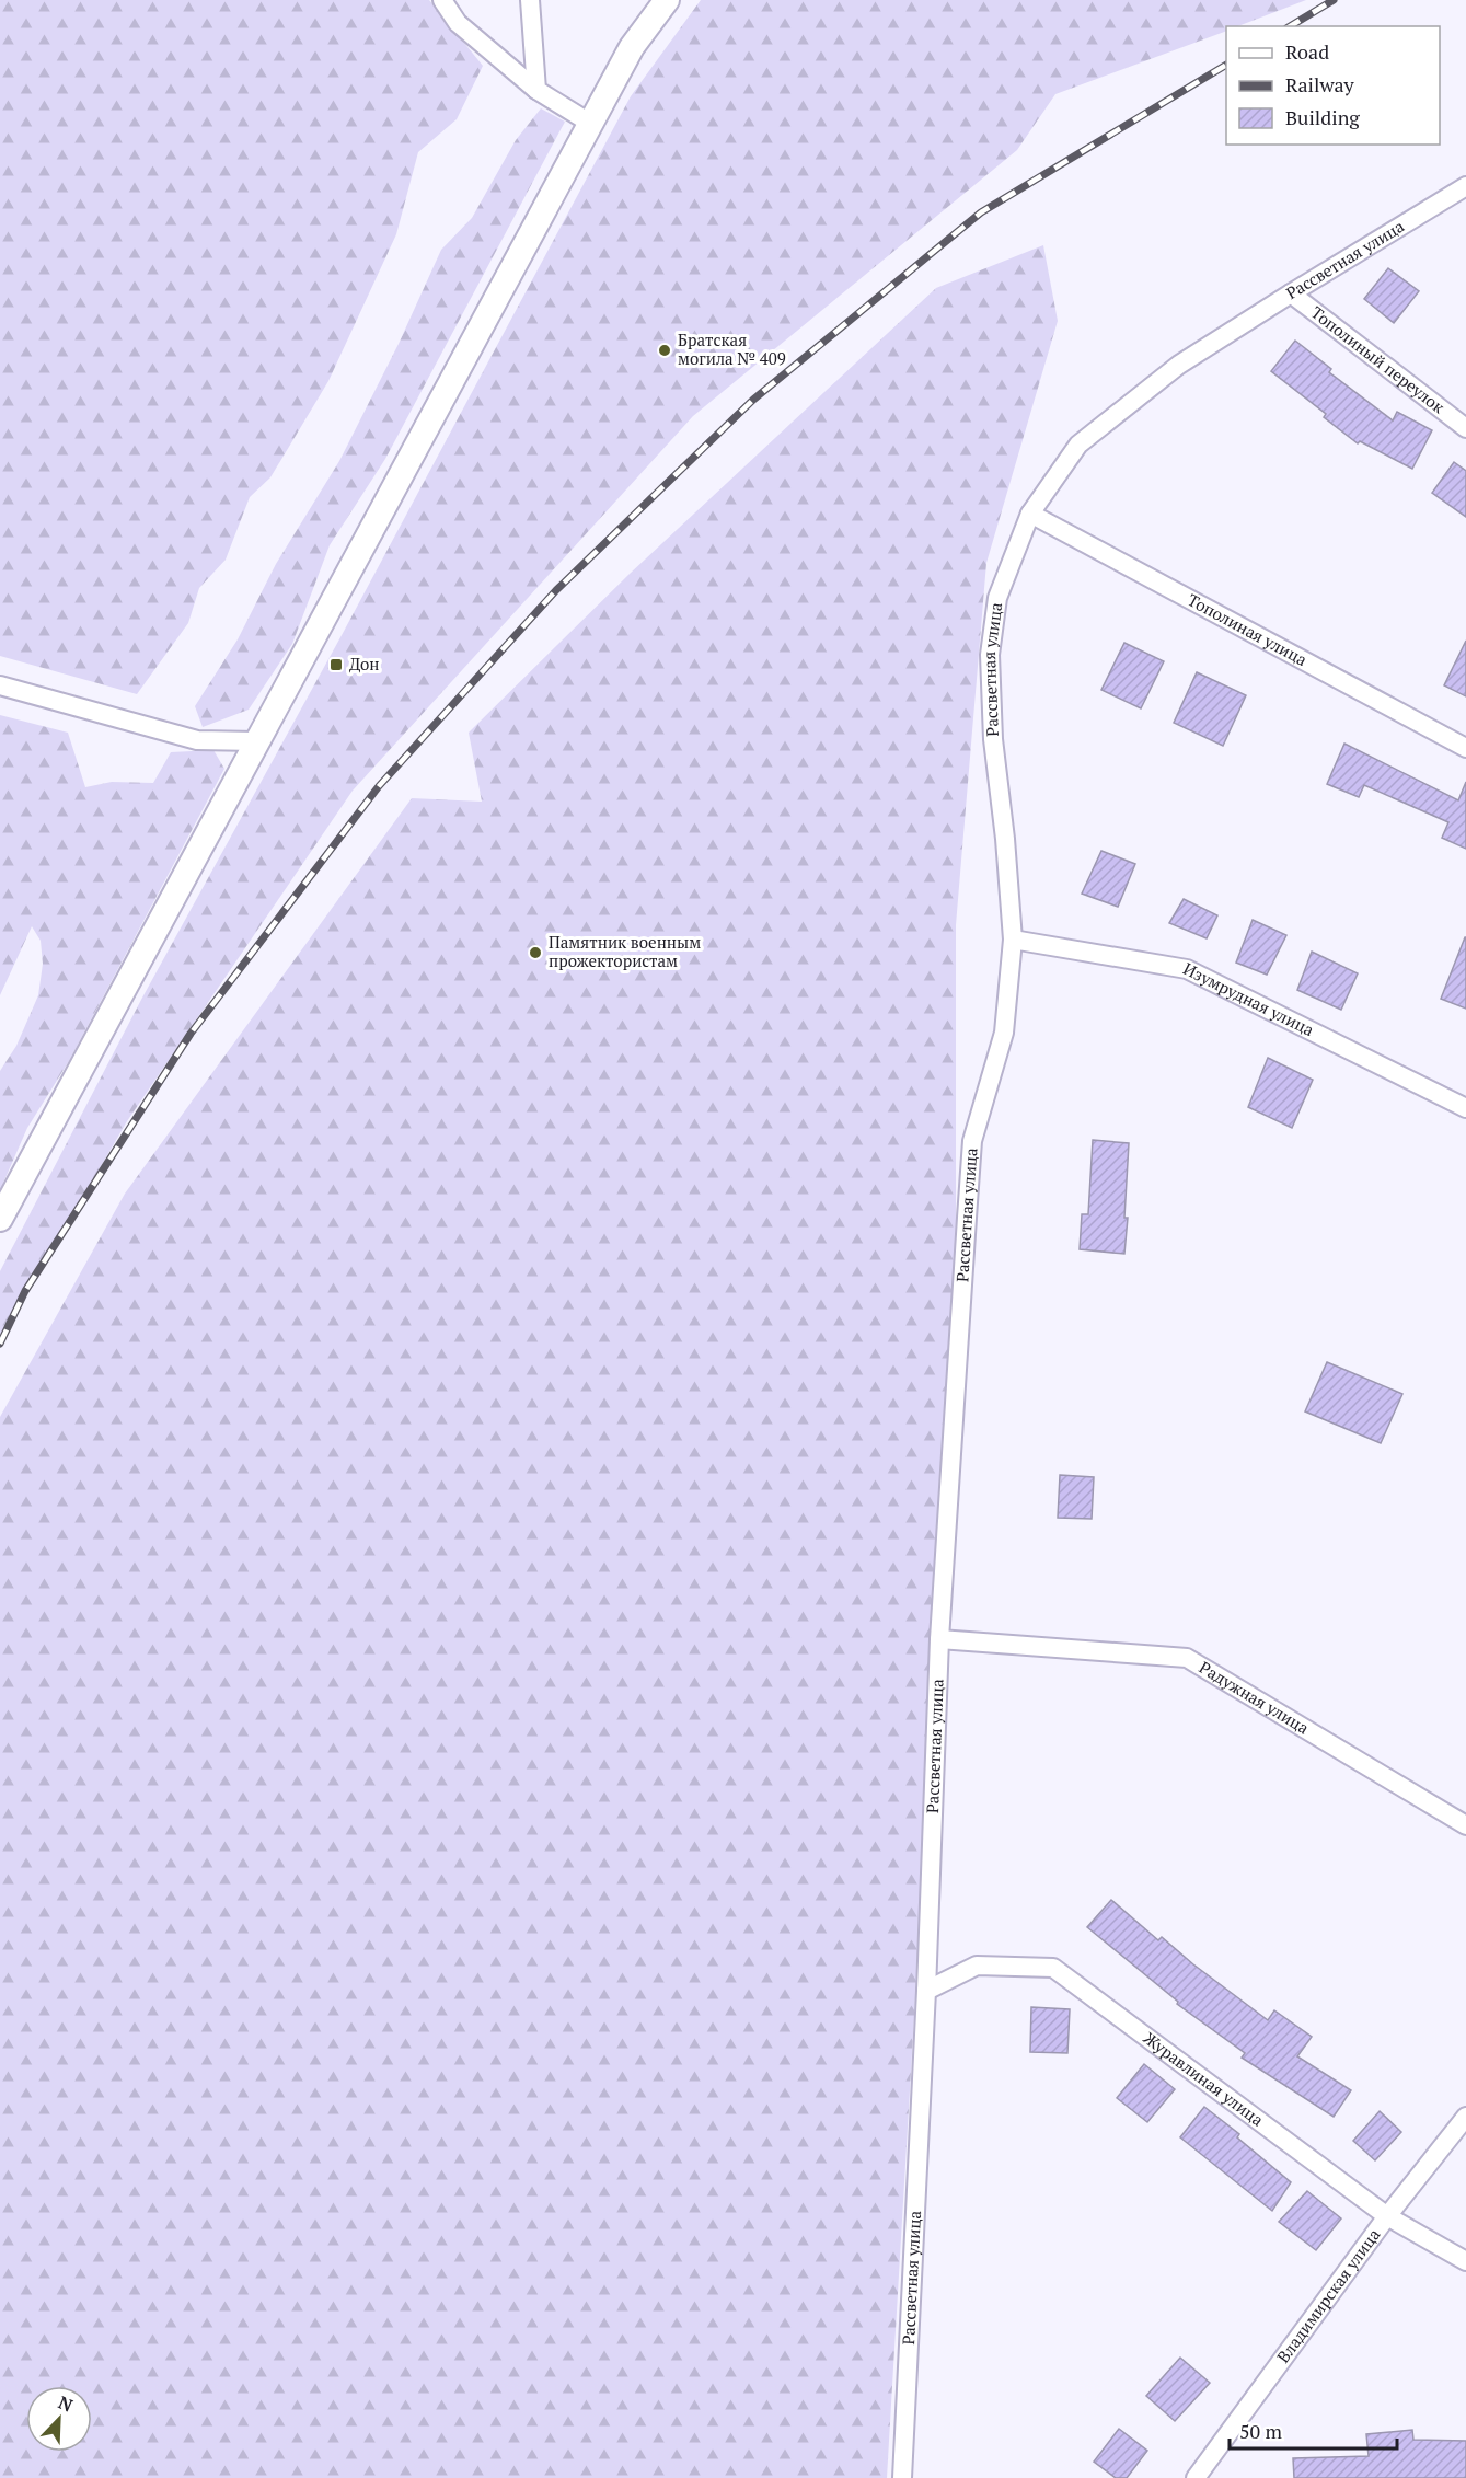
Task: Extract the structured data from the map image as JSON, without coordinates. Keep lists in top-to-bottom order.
{
  "streets": {
    "street": [
      "Рассветная улица",
      "Тополиный переулок",
      "Тополиная улица",
      "Изумрудная улица",
      "Радужная улица",
      "Журавлиная улица",
      "Владимирская улица"
    ]
  },
  "crossings": [
    ["Рассветная улица", "Тополиный переулок"],
    ["Рассветная улица", "Тополиная улица"],
    ["Рассветная улица", "Изумрудная улица"],
    ["Рассветная улица", "Радужная улица"],
    ["Рассветная улица", "Журавлиная улица"],
    ["Журавлиная улица", "Владимирская улица"]
  ],
  "places": {
    "other": ["Братская могила № 409", "Памятник военным прожектористам"],
    "transit": ["Дон"]
  },
  "legend": ["Road", "Railway", "Building"],
  "scale_bar": "50 m",
  "north": "top right"
}
